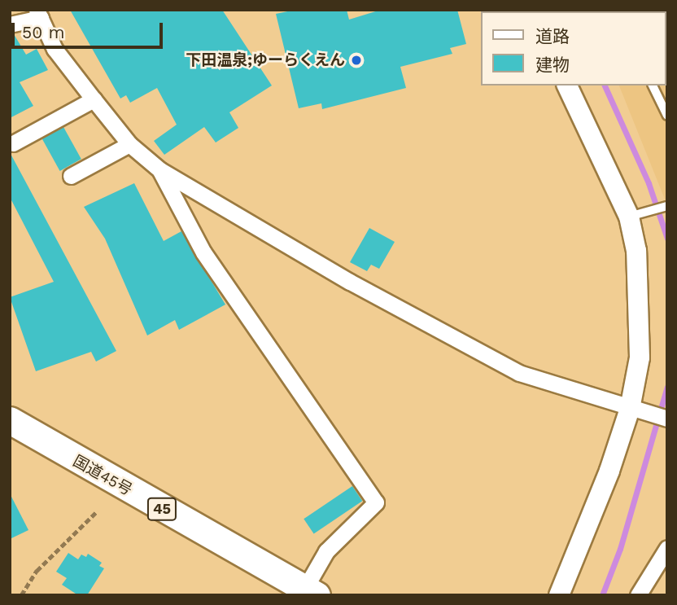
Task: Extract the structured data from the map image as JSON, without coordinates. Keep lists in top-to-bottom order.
{
  "streets": {
    "highway": ["国道45号", "45"]
  },
  "places": ["下田温泉;ゆーらくえん"],
  "legend": ["道路", "建物"],
  "scale_bar": "50 m"
}
